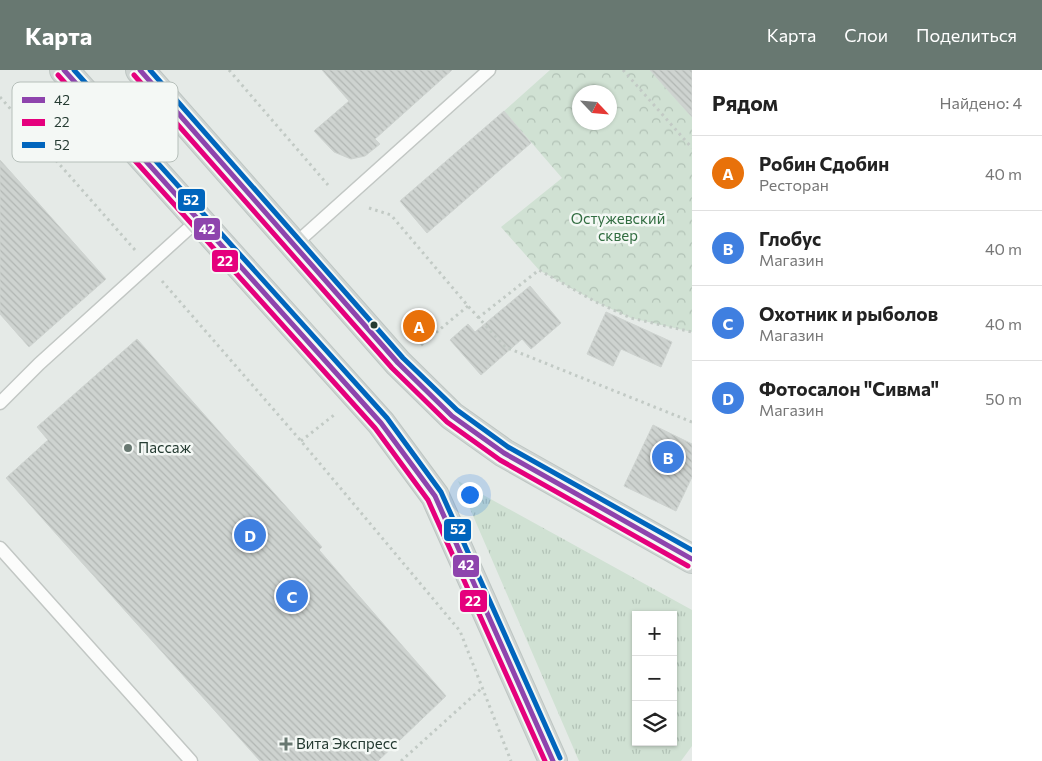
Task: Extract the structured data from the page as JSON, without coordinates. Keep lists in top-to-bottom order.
{
  "parks": ["Остужевский сквер"],
  "places": {
    "other": ["Пассаж"],
    "health": ["Вита Экспресс"]
  },
  "lines": ["transit line 42", "transit line 52", "transit line 22"],
  "legend": ["42", "22", "52"],
  "north": "bottom right",
  "page": {
    "header": "Карта",
    "nav": ["Карта", "Слои", "Поделиться"],
    "heading": ["Рядом", "Найдено: 4"],
    "list": [
      {
        "mark": "A",
        "name": "Робин Сдобин",
        "note": "Ресторан",
        "value": "40 m"
      },
      {
        "mark": "B",
        "name": "Глобус",
        "note": "Магазин",
        "value": "40 m"
      },
      {
        "mark": "C",
        "name": "Охотник и рыболов",
        "note": "Магазин",
        "value": "40 m"
      },
      {
        "mark": "D",
        "name": "Фотосалон \"Сивма\"",
        "note": "Магазин",
        "value": "50 m"
      }
    ],
    "pins": [
      "A",
      "B",
      "D",
      "C"
    ],
    "map_buttons": ["+", "−"]
  }
}
